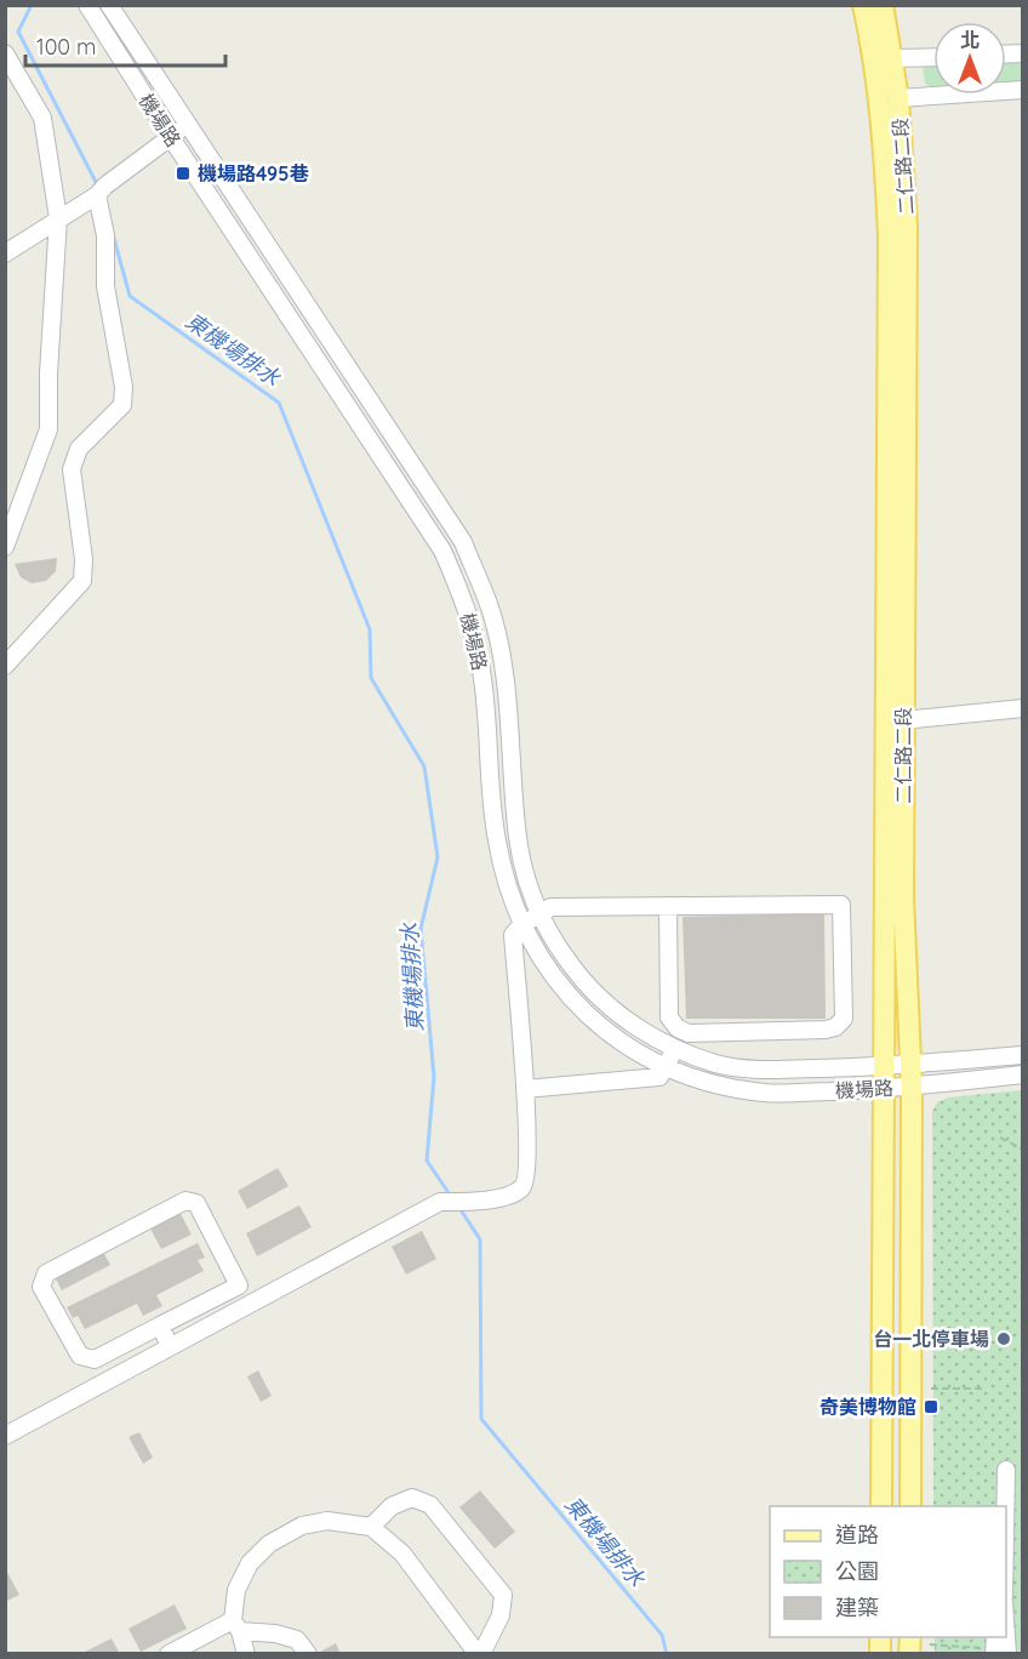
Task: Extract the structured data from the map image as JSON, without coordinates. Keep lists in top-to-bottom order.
{
  "streets": {
    "main road": ["二仁路二段"],
    "street": ["機場路"]
  },
  "crossings": [
    ["機場路", "二仁路二段"]
  ],
  "water": ["東機場排水"],
  "places": {
    "transit": ["機場路495巷", "奇美博物館"],
    "other": ["台一北停車場"]
  },
  "legend": ["道路", "公園", "建築"],
  "scale_bar": "100 m",
  "north": "top"
}
